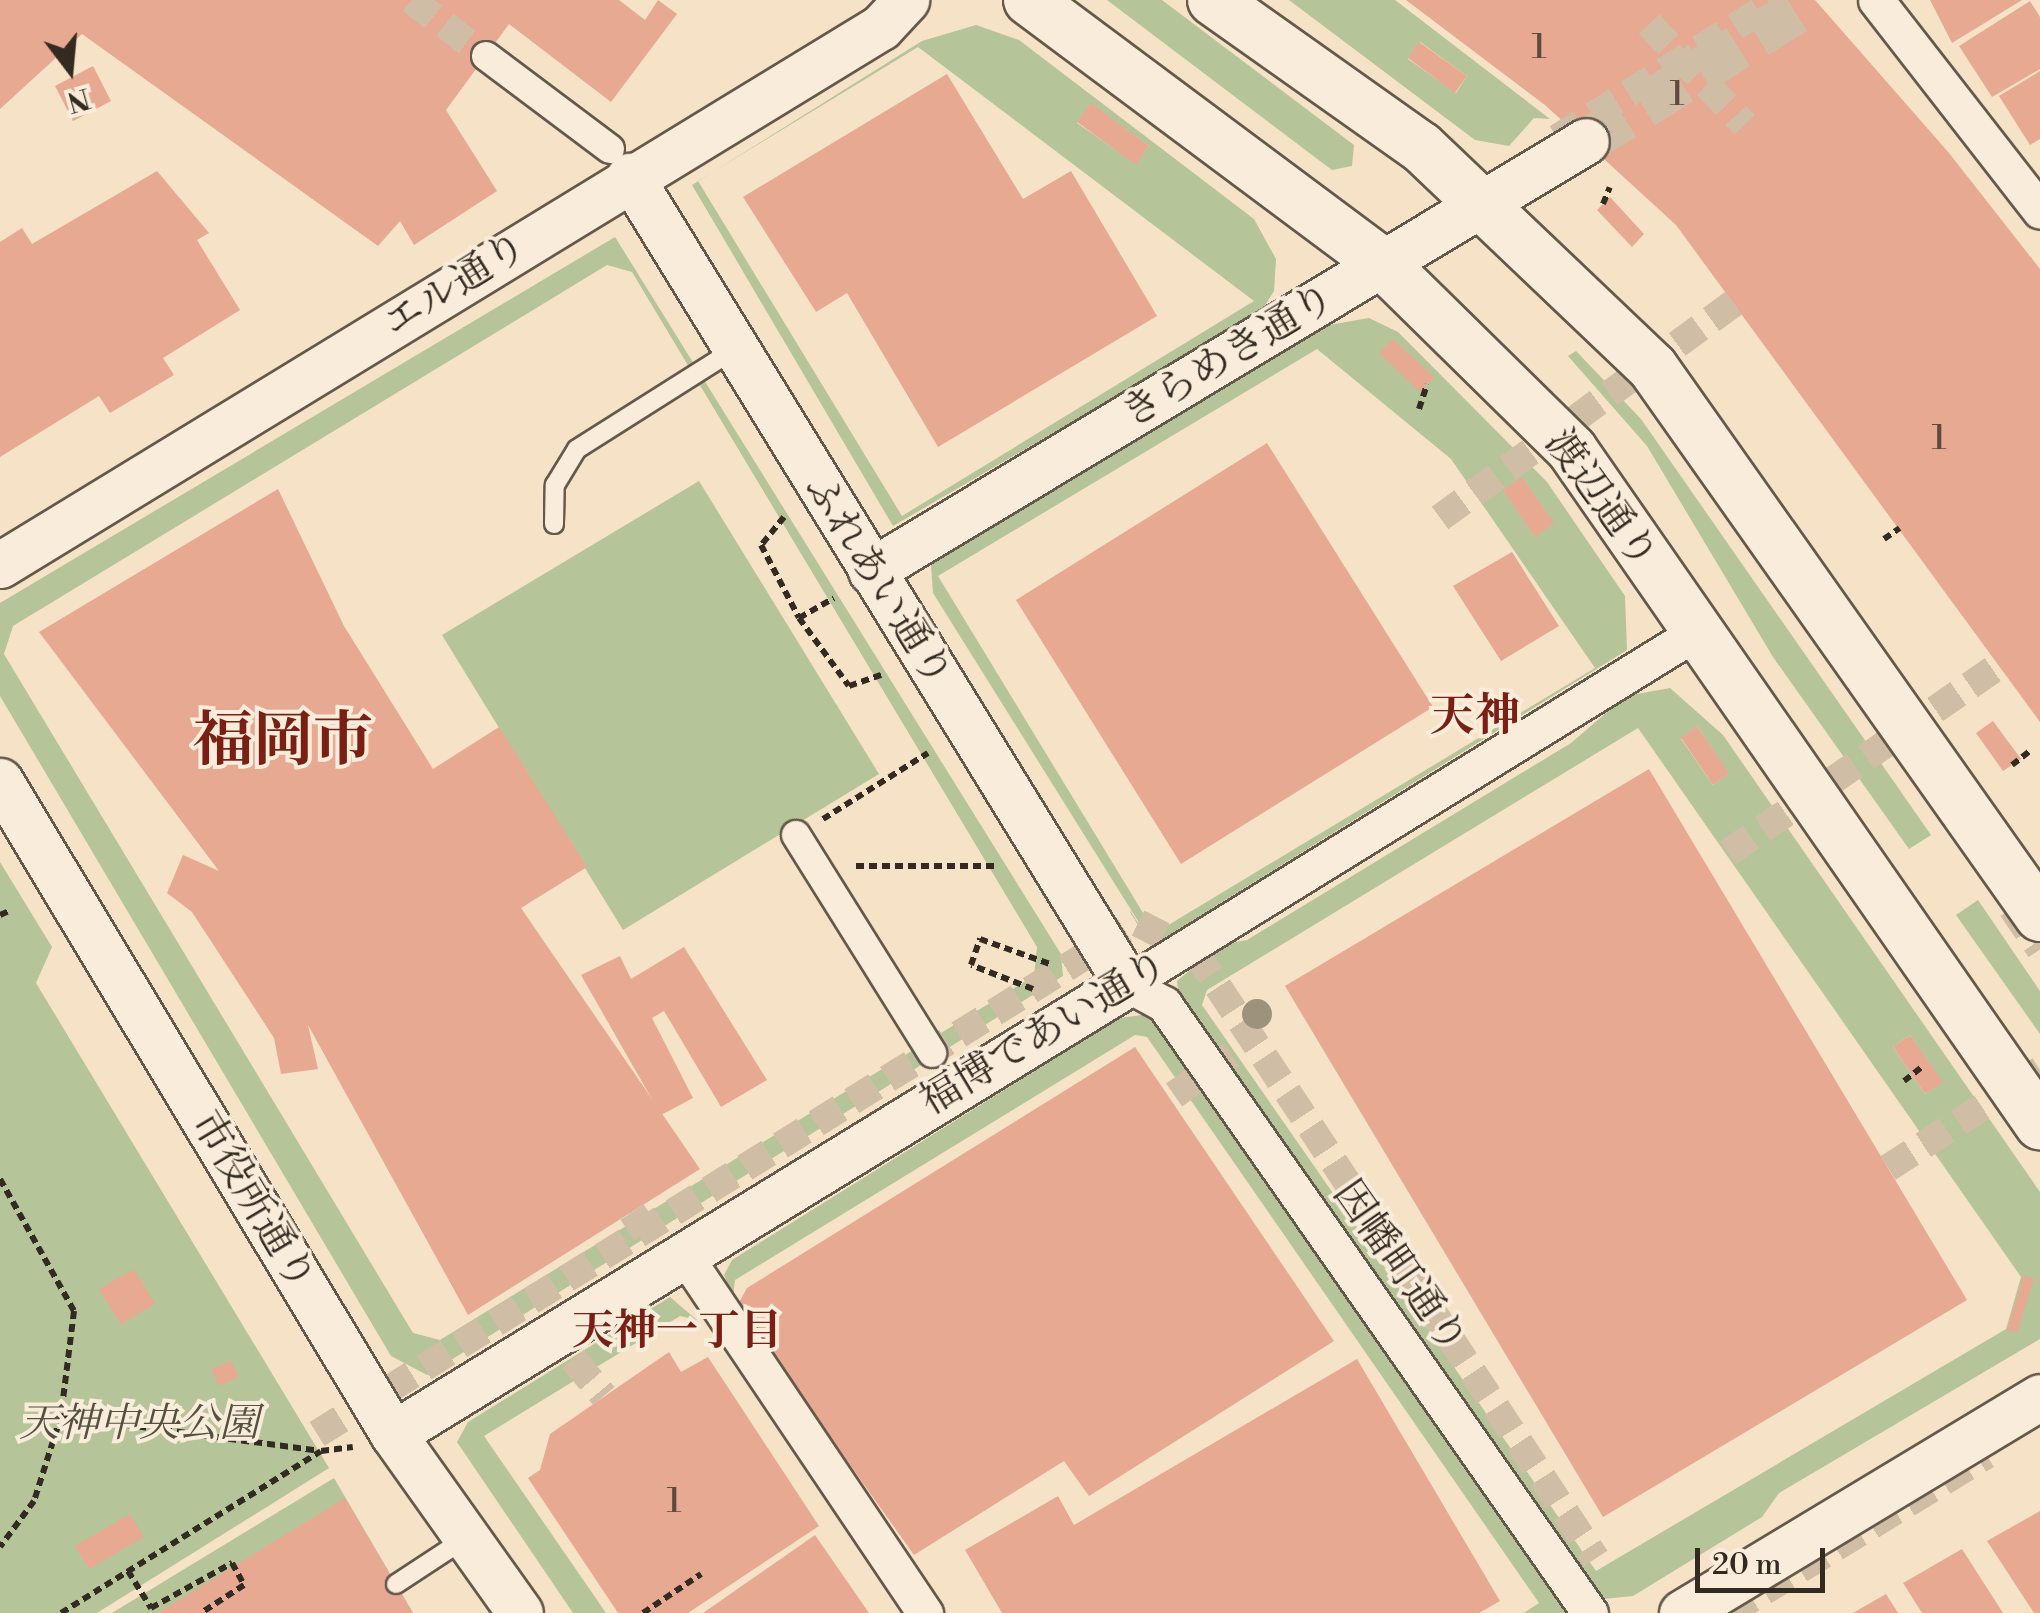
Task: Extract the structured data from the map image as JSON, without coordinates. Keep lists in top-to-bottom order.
{
  "streets": {
    "main road": ["渡辺通り"],
    "street": [
      "エル通り",
      "きらめき通り",
      "ふれあい通り",
      "福博であい通り",
      "市役所通り",
      "因幡町通り"
    ]
  },
  "crossings": [
    ["エル通り", "ふれあい通り"],
    ["きらめき通り", "渡辺通り"],
    ["きらめき通り", "ふれあい通り"],
    ["渡辺通り", "福博であい通り"],
    ["ふれあい通り", "福博であい通り"],
    ["ふれあい通り", "因幡町通り"],
    ["福博であい通り", "市役所通り"],
    ["福博であい通り", "因幡町通り"]
  ],
  "districts": ["天神", "福岡市", "天神一丁目"],
  "parks": ["天神中央公園"],
  "house_numbers": [
    "1",
    "1",
    "1",
    "1"
  ],
  "scale_bar": "20 m",
  "north": "bottom"
}
